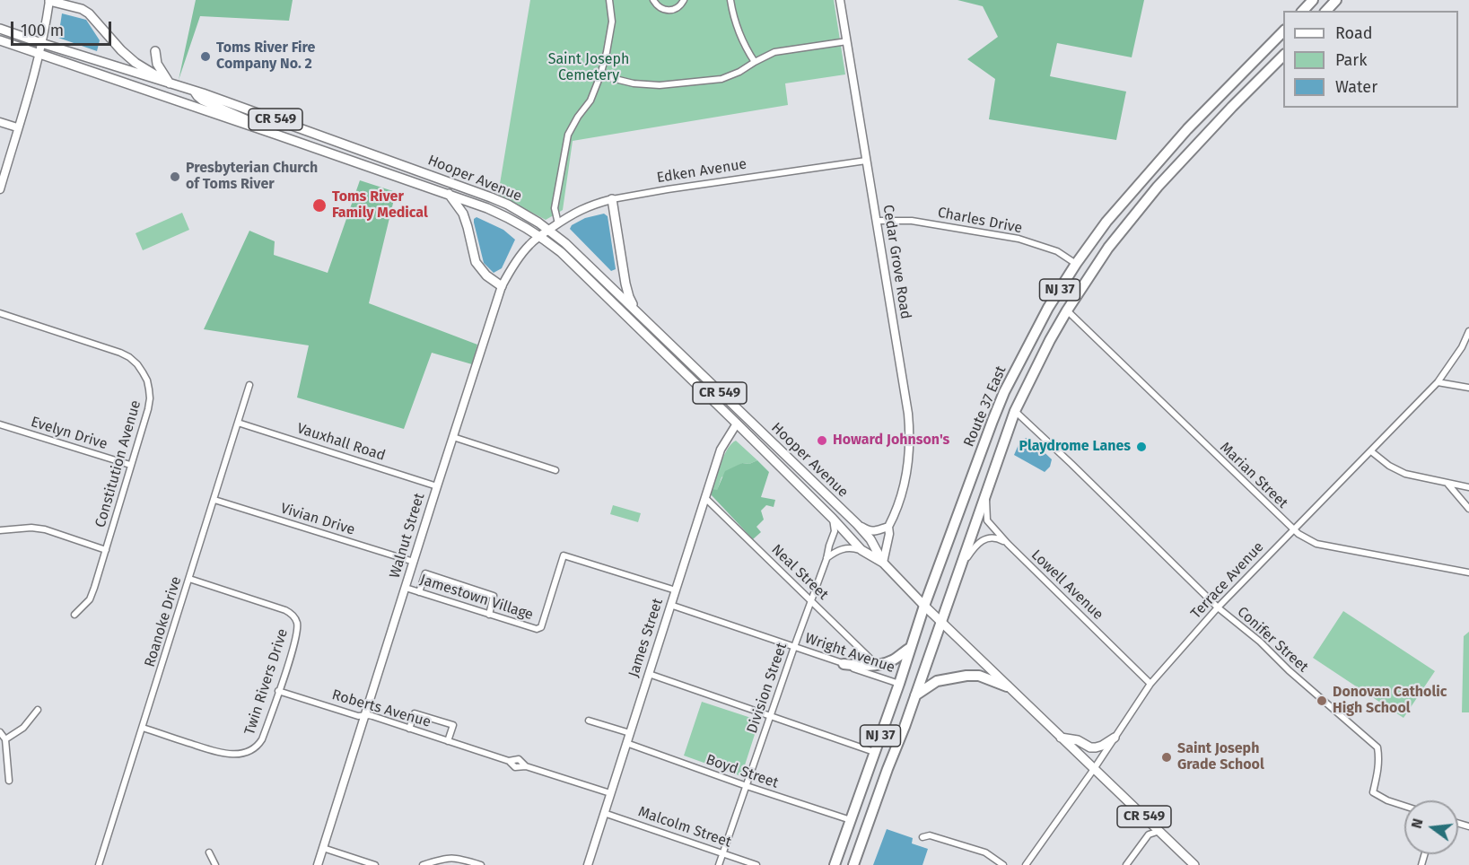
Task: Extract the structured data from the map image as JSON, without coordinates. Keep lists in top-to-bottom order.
{
  "streets": {
    "highway": ["NJ 37", "Route 37 East"],
    "main road": ["CR 549", "Hooper Avenue"],
    "street": [
      "Edken Avenue",
      "Charles Drive",
      "Cedar Grove Road",
      "Evelyn Drive",
      "Vauxhall Road",
      "Constitution Avenue",
      "Marian Street",
      "Vivian Drive",
      "Walnut Street",
      "Neal Street",
      "Terrace Avenue",
      "Lowell Avenue",
      "Jamestown Village",
      "Roanoke Drive",
      "James Street",
      "Conifer Street",
      "Wright Avenue",
      "Twin Rivers Drive",
      "Division Street",
      "Roberts Avenue",
      "Boyd Street",
      "Malcolm Street"
    ]
  },
  "crossings": [
    ["Edken Avenue", "Hooper Avenue"],
    ["Edken Avenue", "Cedar Grove Road"],
    ["Edken Avenue", "Walnut Street"],
    ["Hooper Avenue", "Cedar Grove Road"],
    ["Hooper Avenue", "Route 37 East"],
    ["Hooper Avenue", "Walnut Street"],
    ["Hooper Avenue", "Neal Street"],
    ["Hooper Avenue", "Terrace Avenue"],
    ["Hooper Avenue", "James Street"],
    ["Hooper Avenue", "Division Street"],
    ["Charles Drive", "Cedar Grove Road"],
    ["Charles Drive", "Route 37 East"],
    ["Cedar Grove Road", "Route 37 East"],
    ["Cedar Grove Road", "Neal Street"],
    ["Cedar Grove Road", "Division Street"],
    ["Route 37 East", "Marian Street"],
    ["Route 37 East", "Neal Street"],
    ["Route 37 East", "Lowell Avenue"],
    ["Route 37 East", "Conifer Street"],
    ["Route 37 East", "Wright Avenue"],
    ["Route 37 East", "Division Street"],
    ["Route 37 East", "Boyd Street"],
    ["Evelyn Drive", "Constitution Avenue"],
    ["Vauxhall Road", "Walnut Street"],
    ["Vauxhall Road", "Roanoke Drive"],
    ["Marian Street", "Terrace Avenue"],
    ["Vivian Drive", "Walnut Street"],
    ["Vivian Drive", "Roanoke Drive"],
    ["Walnut Street", "Jamestown Village"],
    ["Walnut Street", "Roberts Avenue"],
    ["Neal Street", "James Street"],
    ["Neal Street", "Division Street"],
    ["Terrace Avenue", "Lowell Avenue"],
    ["Terrace Avenue", "Conifer Street"],
    ["Jamestown Village", "James Street"],
    ["Roanoke Drive", "Twin Rivers Drive"],
    ["James Street", "Wright Avenue"],
    ["James Street", "Roberts Avenue"],
    ["James Street", "Boyd Street"],
    ["James Street", "Malcolm Street"],
    ["Wright Avenue", "Division Street"],
    ["Twin Rivers Drive", "Roberts Avenue"],
    ["Division Street", "Boyd Street"],
    ["Division Street", "Malcolm Street"]
  ],
  "parks": ["Saint Joseph Cemetery"],
  "places": [
    "Toms River Fire Company No. 2",
    "Presbyterian Church of Toms River",
    "Toms River Family Medical",
    "Howard Johnson's",
    "Playdrome Lanes",
    "Donovan Catholic High School",
    "Saint Joseph Grade School"
  ],
  "legend": ["Road", "Park", "Water"],
  "scale_bar": "100 m",
  "north": "left"
}
